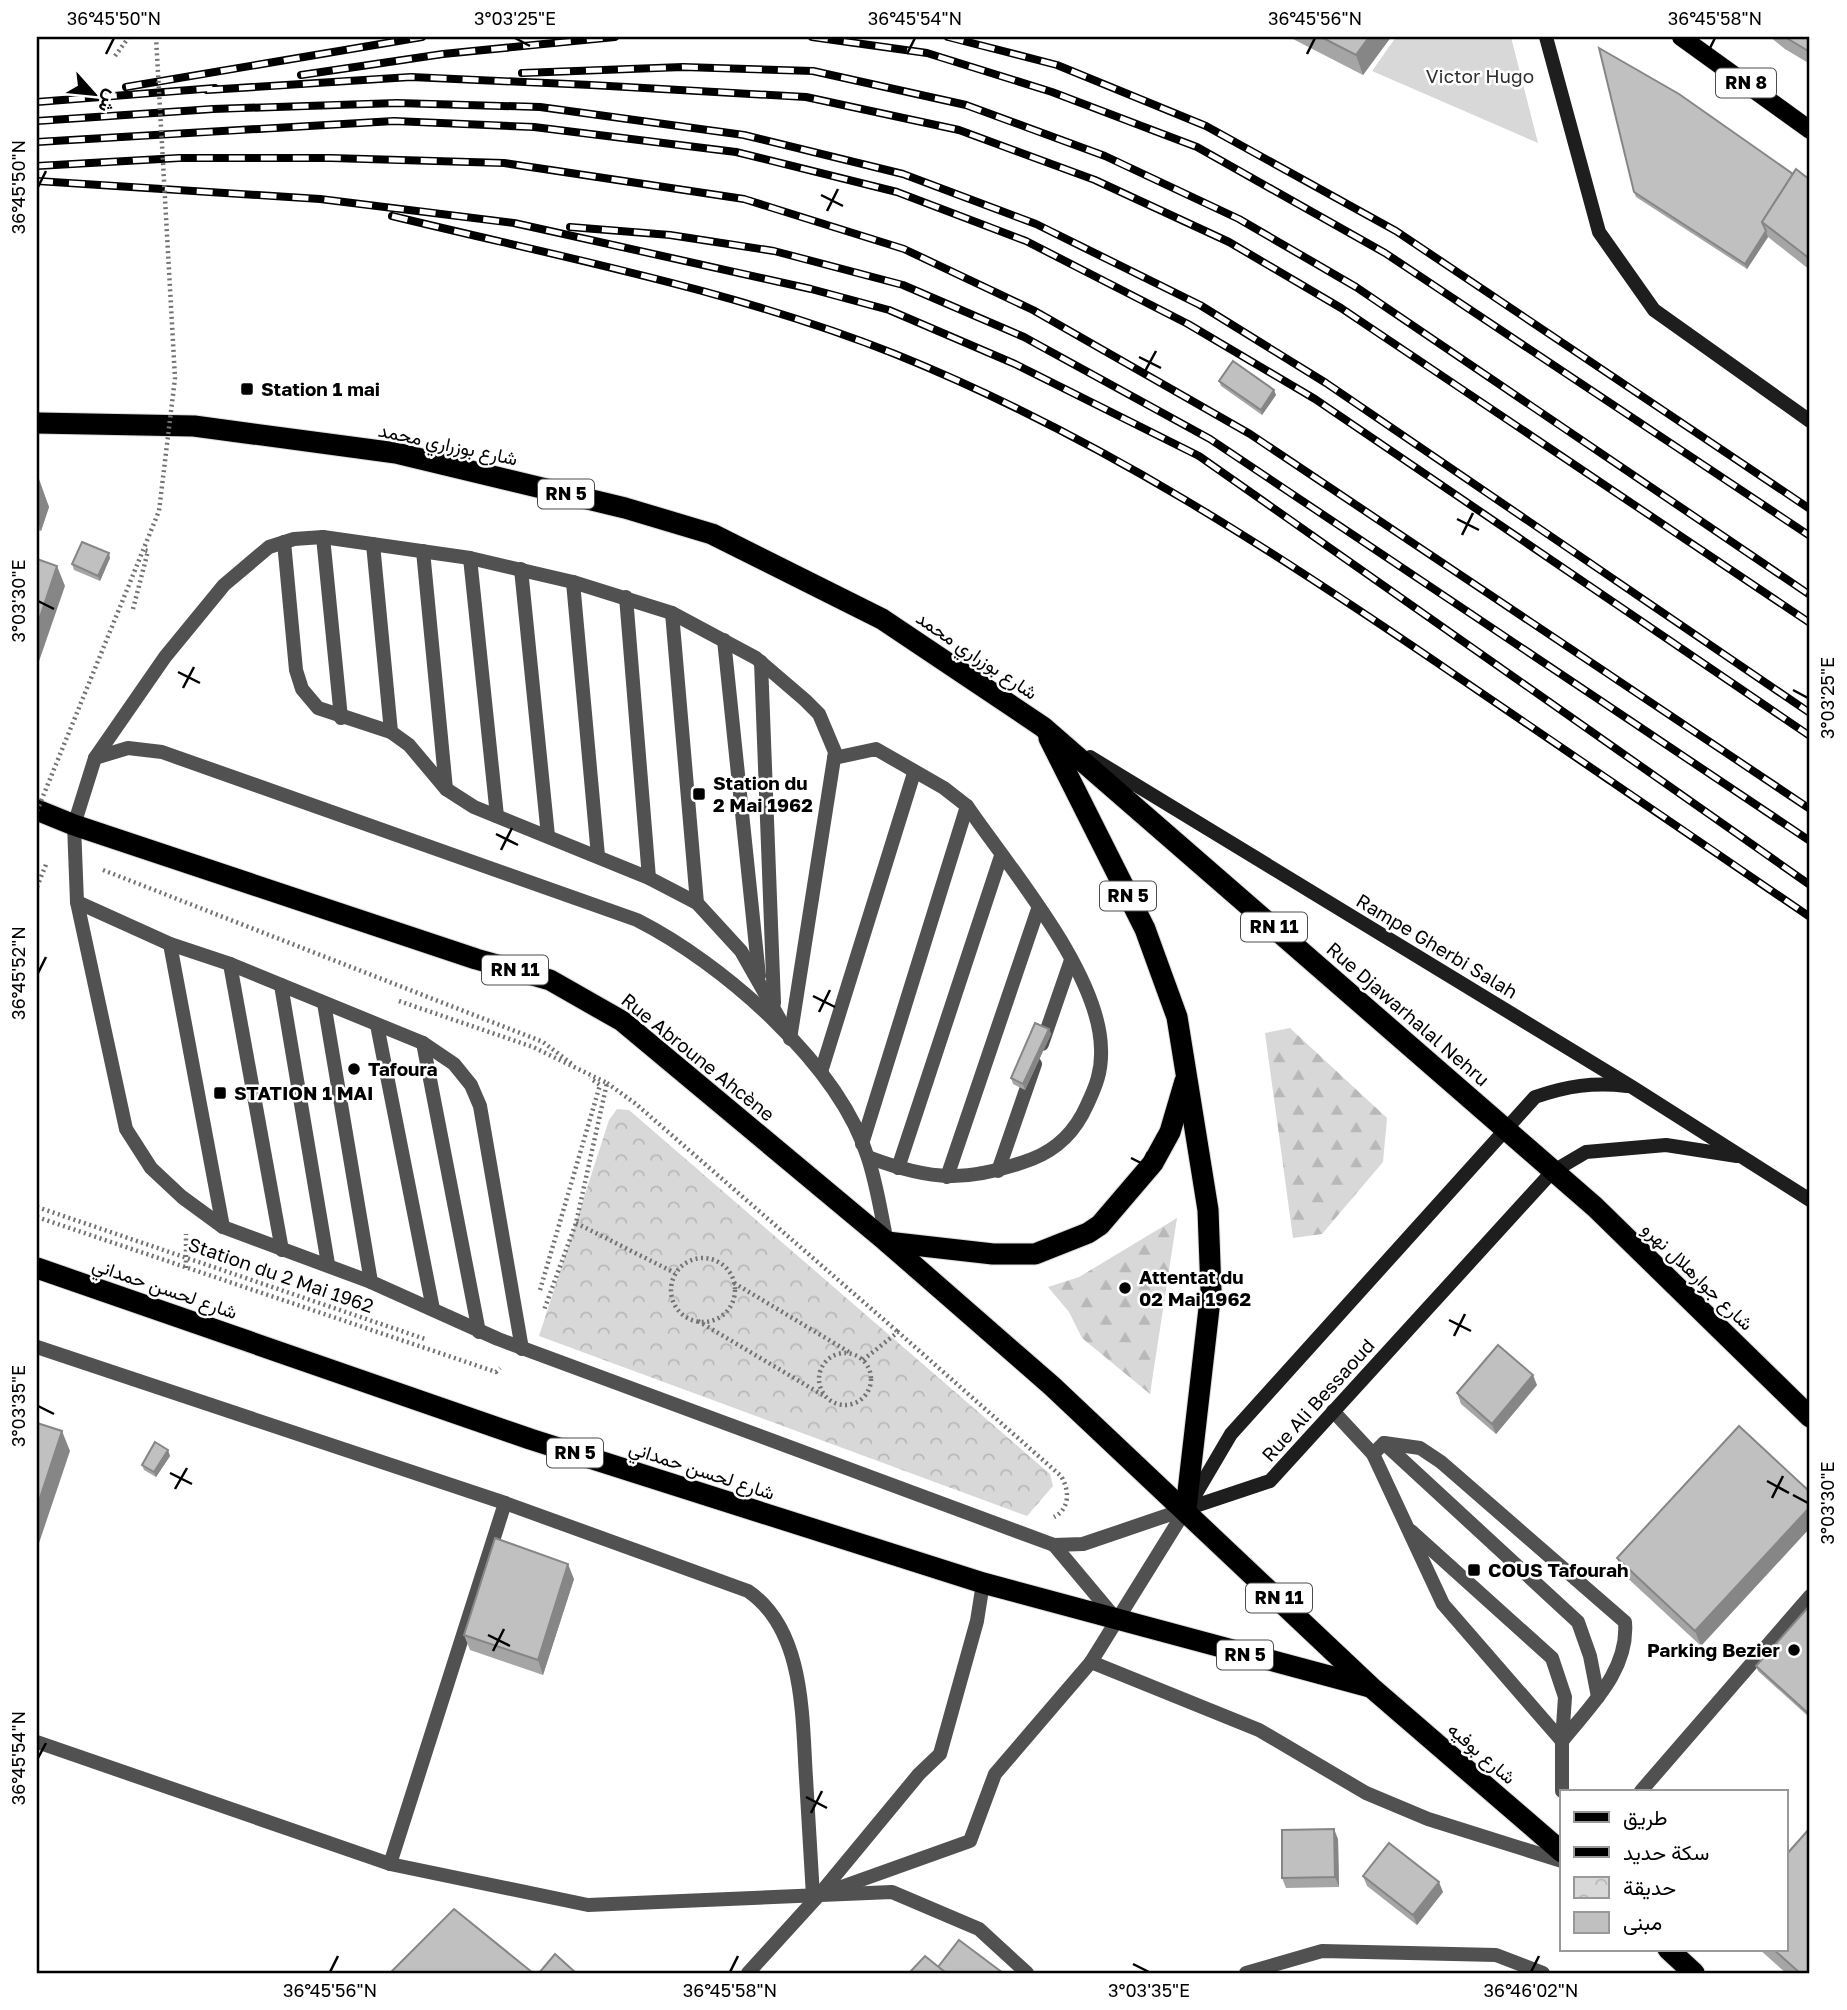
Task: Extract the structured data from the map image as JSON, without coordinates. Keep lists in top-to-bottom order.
{
  "streets": {
    "highway": [
      "شارع بوزراري محمد",
      "RN 5",
      "RN 11",
      "Rue Djawarhalal Nehru",
      "Rue Abroune Ahcène",
      "شارع جوارهلال نهرو",
      "شارع لحسن حمداني",
      "شارع بوفيه"
    ],
    "main road": ["RN 8", "Rampe Gherbi Salah", "Rue Ali Bessaoud"],
    "path": ["Station du 2 Mai 1962"]
  },
  "crossings": [
    ["شارع بوزراري محمد", "RN 5"],
    ["شارع بوزراري محمد", "Rampe Gherbi Salah"],
    ["شارع بوزراري محمد", "Rue Djawarhalal Nehru"],
    ["RN 5", "RN 11"],
    ["RN 5", "Rampe Gherbi Salah"],
    ["RN 5", "Rue Djawarhalal Nehru"],
    ["RN 5", "Rue Abroune Ahcène"],
    ["RN 5", "شارع لحسن حمداني"],
    ["RN 5", "Rue Ali Bessaoud"],
    ["RN 5", "شارع بوفيه"],
    ["RN 11", "Rue Abroune Ahcène"],
    ["RN 11", "Rue Ali Bessaoud"],
    ["RN 11", "شارع بوفيه"],
    ["Rampe Gherbi Salah", "Rue Djawarhalal Nehru"],
    ["Rampe Gherbi Salah", "Rue Ali Bessaoud"],
    ["Rue Djawarhalal Nehru", "شارع جوارهلال نهرو"],
    ["Rue Djawarhalal Nehru", "Rue Ali Bessaoud"],
    ["Rue Abroune Ahcène", "Rue Ali Bessaoud"],
    ["شارع جوارهلال نهرو", "Rue Ali Bessaoud"]
  ],
  "parks": ["Victor Hugo"],
  "places": {
    "transit": [
      "Station 1 mai",
      "Station du 2 Mai 1962",
      "STATION 1 MAI",
      "COUS Tafourah"
    ],
    "other": ["Tafoura", "Attentat du 02 Mai 1962", "Parking Bezier"]
  },
  "legend": [
    "طريق",
    "سكة حديد",
    "حديقة",
    "مبنى"
  ],
  "north": "bottom right",
  "coordinates": [
    "36°45'50\"N",
    "3°03'25\"E",
    "36°45'54\"N",
    "36°45'56\"N",
    "36°45'58\"N",
    "3°03'30\"E",
    "36°45'52\"N",
    "3°03'35\"E",
    "36°46'02\"N"
  ]
}
